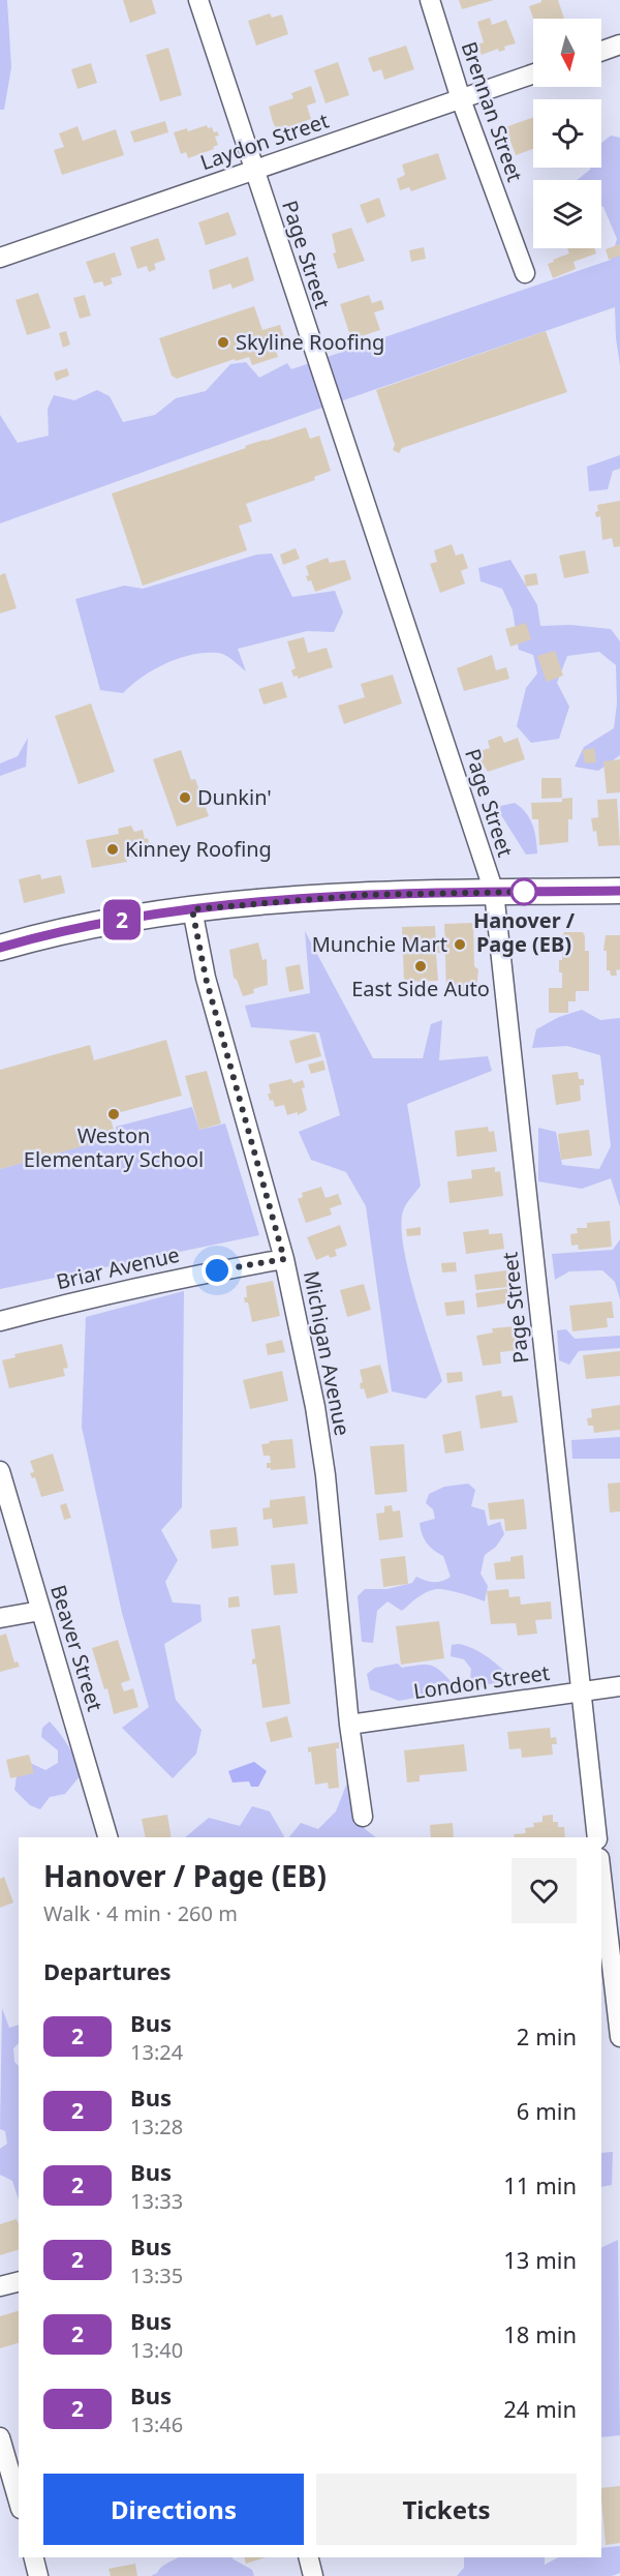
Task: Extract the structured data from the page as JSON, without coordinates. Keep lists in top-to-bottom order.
{
  "streets": {
    "street": [
      "Brennan Street",
      "Laydon Street",
      "Page Street",
      "Briar Avenue",
      "Michigan Avenue",
      "Beaver Street",
      "London Street"
    ]
  },
  "crossings": [
    ["Brennan Street", "Laydon Street"],
    ["Laydon Street", "Page Street"],
    ["Page Street", "London Street"],
    ["Briar Avenue", "Michigan Avenue"],
    ["Michigan Avenue", "London Street"]
  ],
  "places": [
    "Skyline Roofing",
    "Dunkin'",
    "Kinney Roofing",
    "Hanover / Page (EB)",
    "Munchie Mart",
    "East Side Auto",
    "Weston Elementary School"
  ],
  "lines": ["bus line 2"],
  "north": "bottom",
  "page": {
    "on_map": "2",
    "heading": [
      ["Hanover / Page (EB)", "Walk · 4 min · 260 m"],
      "Departures"
    ],
    "list": [
      {
        "mark": "2",
        "name": "Bus",
        "note": "13:24",
        "value": "2 min"
      },
      {
        "mark": "2",
        "name": "Bus",
        "note": "13:28",
        "value": "6 min"
      },
      {
        "mark": "2",
        "name": "Bus",
        "note": "13:33",
        "value": "11 min"
      },
      {
        "mark": "2",
        "name": "Bus",
        "note": "13:35",
        "value": "13 min"
      },
      {
        "mark": "2",
        "name": "Bus",
        "note": "13:40",
        "value": "18 min"
      },
      {
        "mark": "2",
        "name": "Bus",
        "note": "13:46",
        "value": "24 min"
      }
    ],
    "buttons": ["Directions", "Tickets"]
  }
}
